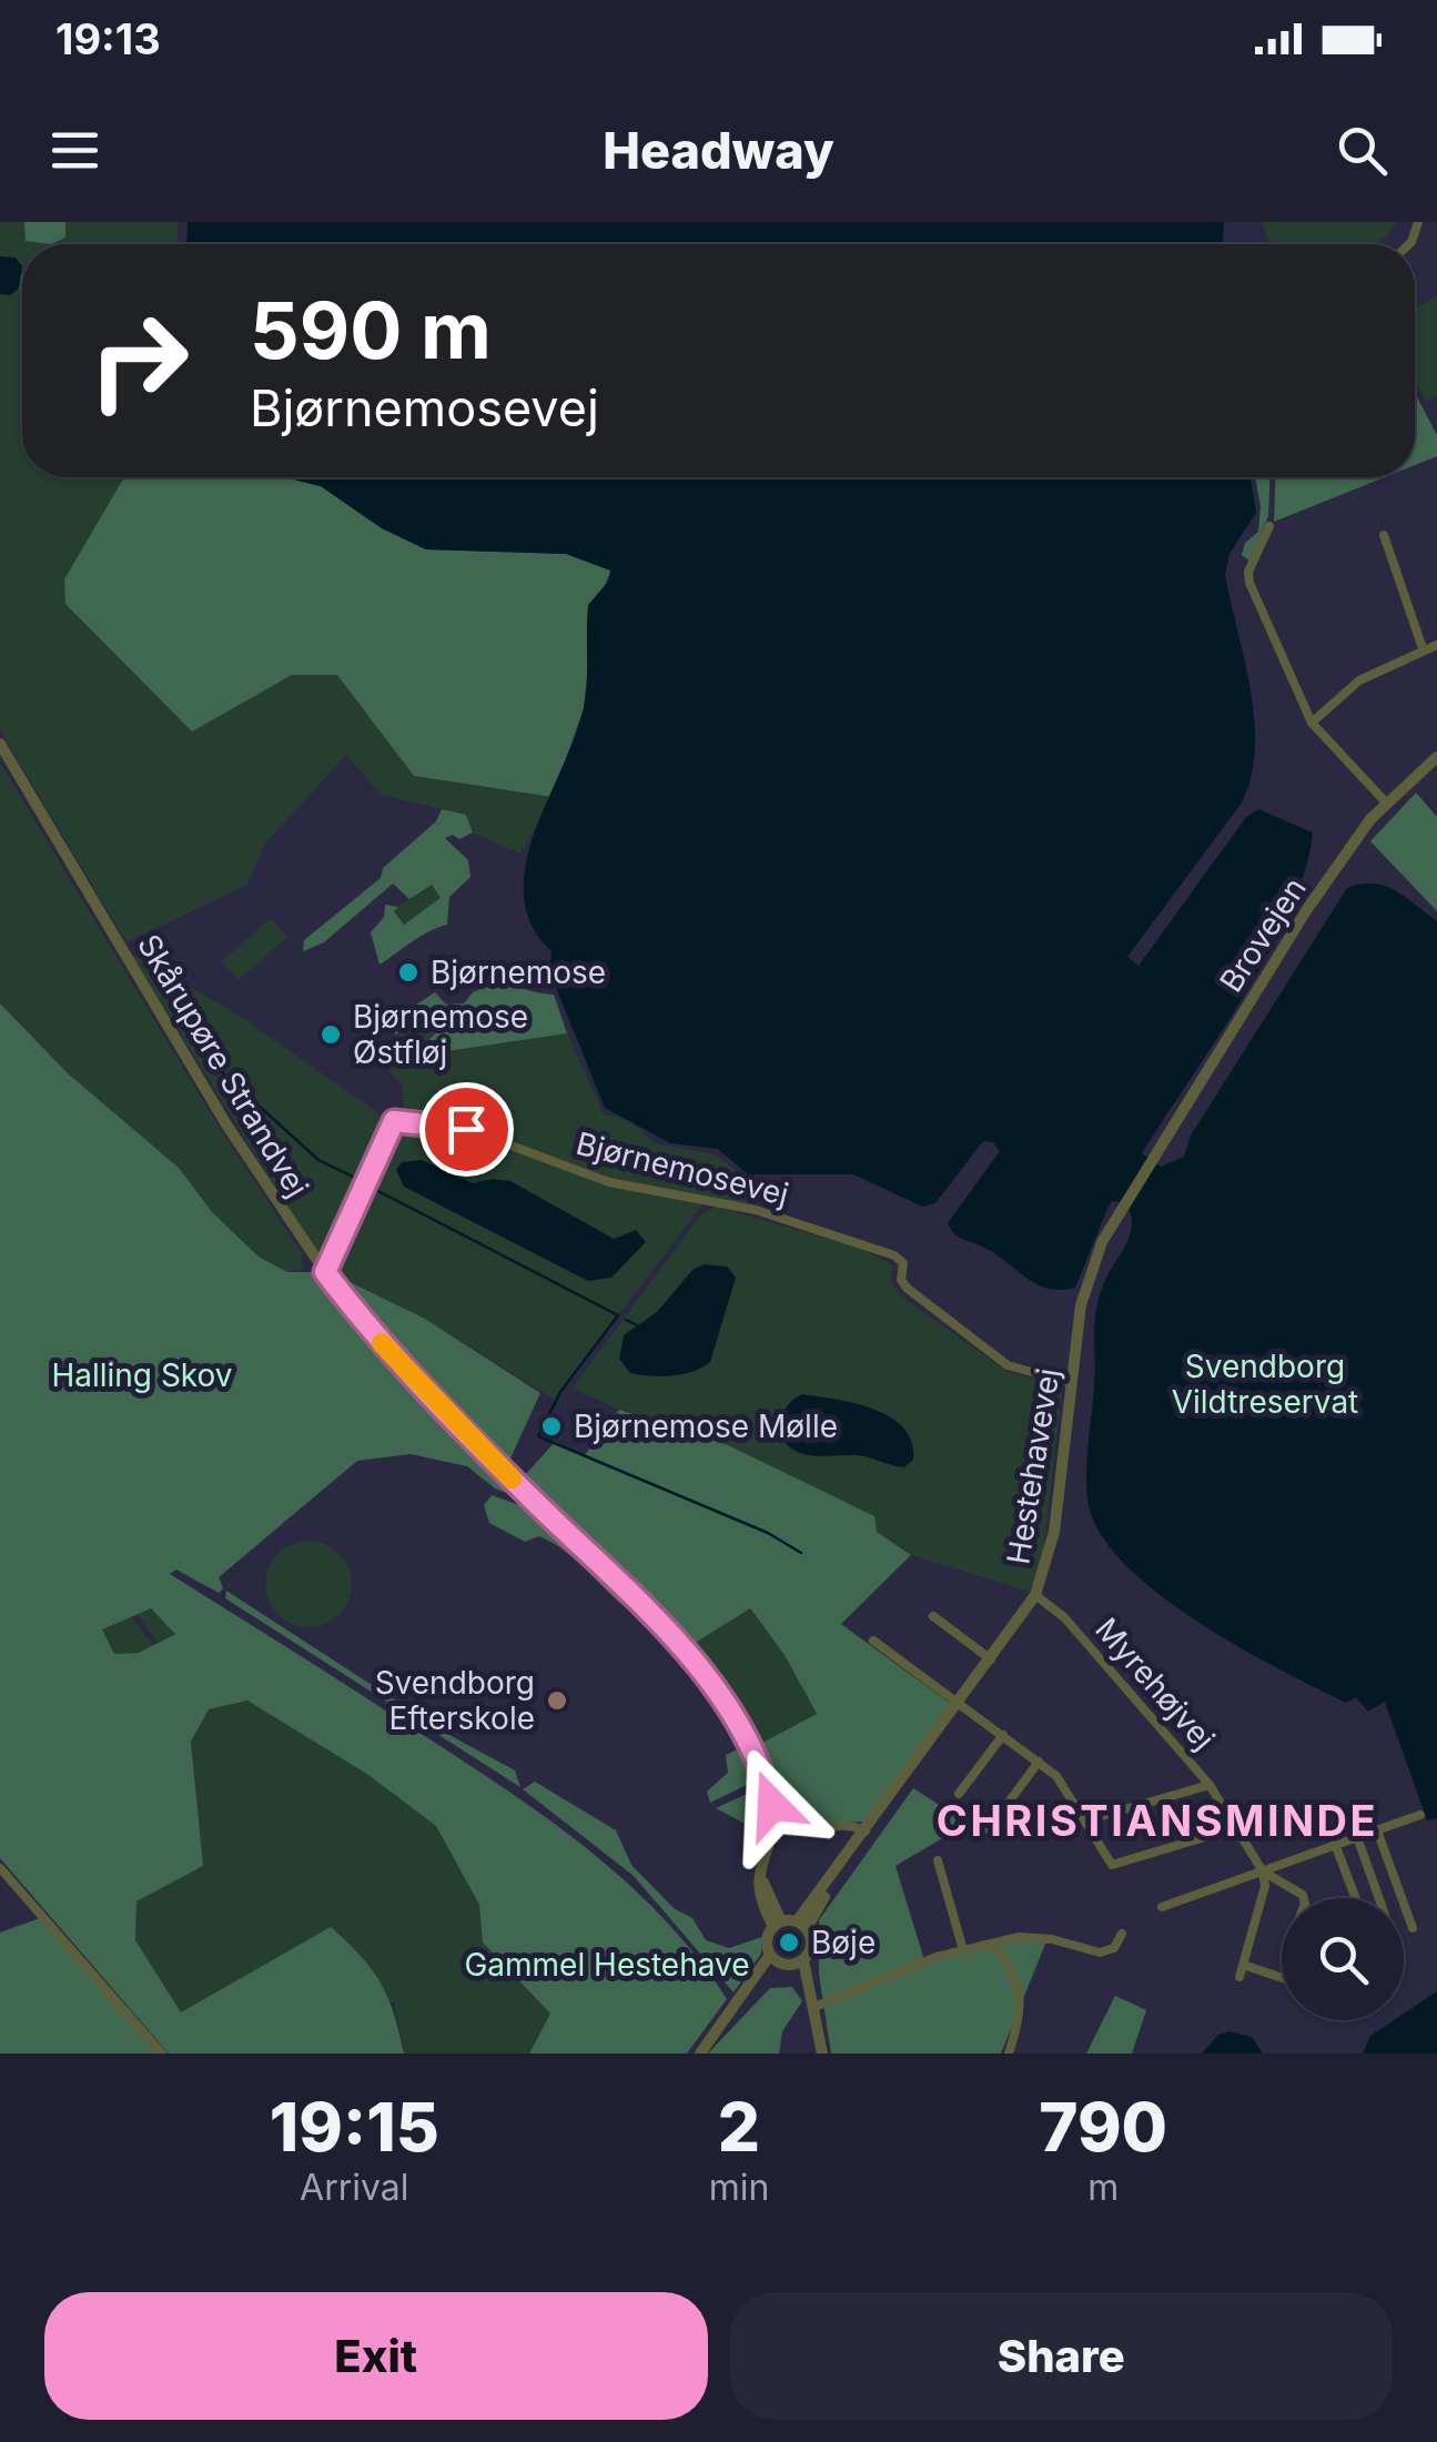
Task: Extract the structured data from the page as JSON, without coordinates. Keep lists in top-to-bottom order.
{
  "streets": {
    "street": [
      "Brovejen",
      "Skårupøre Strandvej",
      "Bjørnemosevej",
      "Hestehavevej",
      "Myrehøjvej"
    ]
  },
  "crossings": [
    ["Brovejen", "Hestehavevej"],
    ["Skårupøre Strandvej", "Bjørnemosevej"],
    ["Bjørnemosevej", "Hestehavevej"],
    ["Hestehavevej", "Myrehøjvej"]
  ],
  "districts": ["CHRISTIANSMINDE"],
  "parks": ["Svendborg Vildtreservat", "Halling Skov", "Gammel Hestehave"],
  "places": [
    "Bjørnemose",
    "Bjørnemose Østfløj",
    "Bjørnemose Mølle",
    "Svendborg Efterskole",
    "Bøje"
  ],
  "page": {
    "status": "19:13",
    "header": "Headway",
    "turn": ["590 m", "Bjørnemosevej"],
    "eta": [
      "19:15",
      "Arrival",
      "2",
      "min",
      "790",
      "m"
    ],
    "buttons": ["Exit", "Share"]
  }
}
